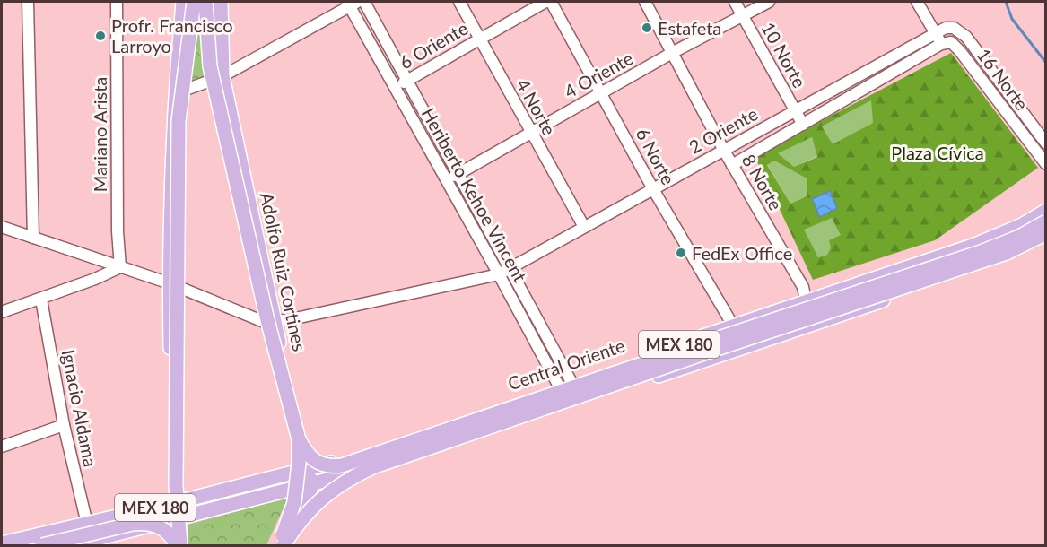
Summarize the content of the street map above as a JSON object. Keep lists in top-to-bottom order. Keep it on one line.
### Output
{"streets":{"main road":["Adolfo Ruiz Cortines","MEX 180","Central Oriente"],"street":["6 Oriente","10 Norte","4 Oriente","16 Norte","4 Norte","2 Oriente","Mariano Arista","6 Norte","8 Norte","Heriberto Kehoe Vincent","Ignacio Aldama"]},"crossings":[["6 Oriente","4 Norte"],["6 Oriente","Heriberto Kehoe Vincent"],["10 Norte","4 Oriente"],["10 Norte","2 Oriente"],["4 Oriente","4 Norte"],["4 Oriente","6 Norte"],["4 Oriente","8 Norte"],["4 Oriente","Heriberto Kehoe Vincent"],["16 Norte","2 Oriente"],["4 Norte","2 Oriente"],["2 Oriente","6 Norte"],["2 Oriente","8 Norte"],["2 Oriente","Heriberto Kehoe Vincent"],["2 Oriente","Adolfo Ruiz Cortines"],["6 Norte","Central Oriente"],["8 Norte","MEX 180"],["8 Norte","Central Oriente"],["Heriberto Kehoe Vincent","MEX 180"],["Heriberto Kehoe Vincent","Central Oriente"],["Adolfo Ruiz Cortines","MEX 180"],["Adolfo Ruiz Cortines","Central Oriente"],["MEX 180","Central Oriente"],["MEX 180","Ignacio Aldama"]],"parks":["Plaza Cívica"],"places":["Estafeta","Profr. Francisco Larroyo","FedEx Office"]}
